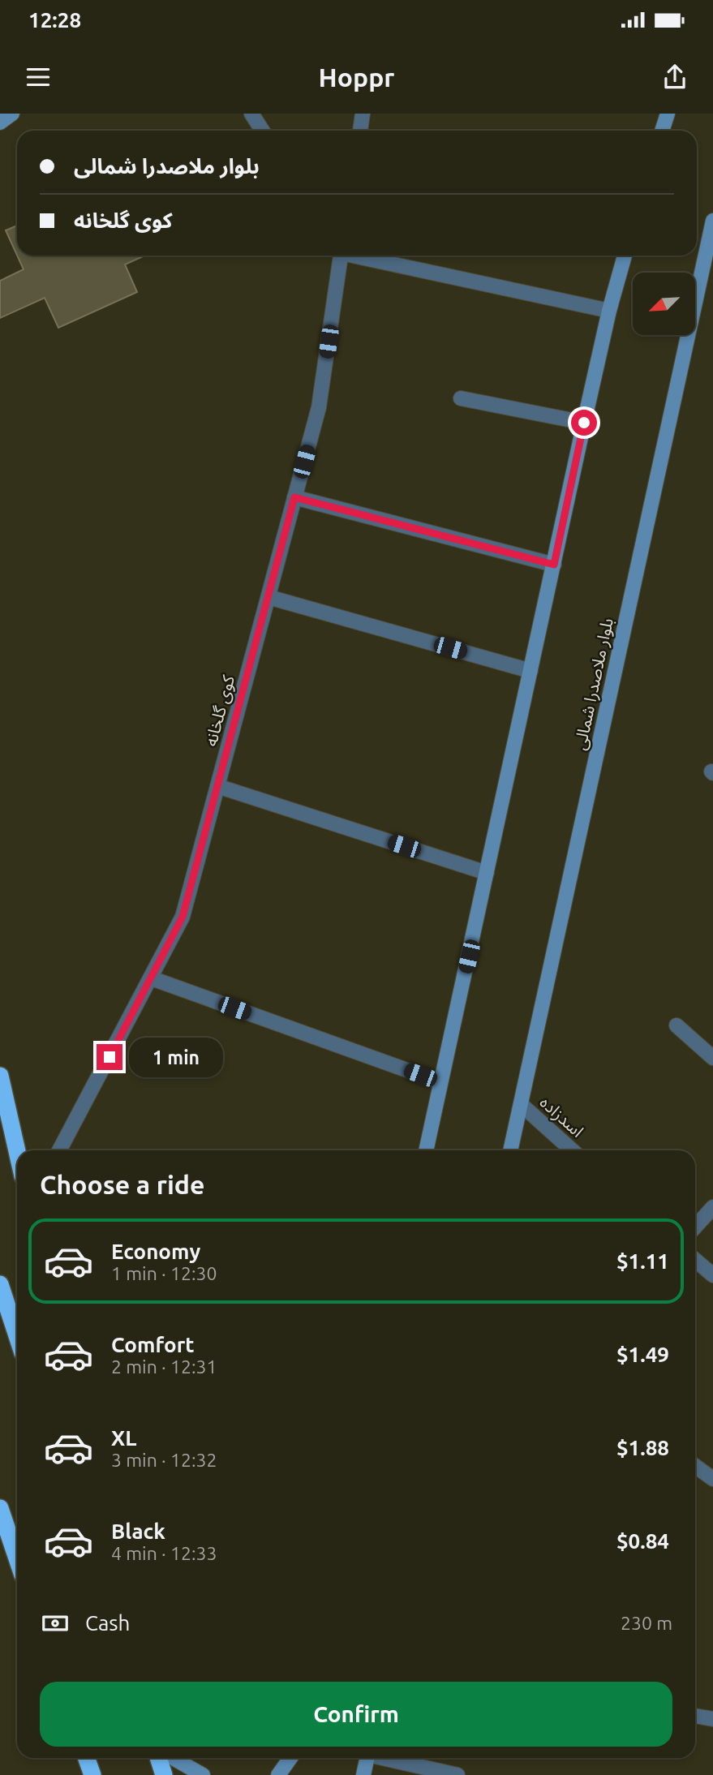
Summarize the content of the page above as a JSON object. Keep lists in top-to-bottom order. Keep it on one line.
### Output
{"streets":{"main road":["بلوار ملاصدرا شمالی"],"street":["کوی گلخانه","اسدزاده"]},"crossings":[["بلوار ملاصدرا شمالی","اسدزاده"]],"north":"bottom left","page":{"status":"12:28","header":"Hoppr","banner":["بلوار ملاصدرا شمالی","کوی گلخانه"],"bubble":"1 min","heading":"Choose a ride","list":[{"name":"Economy","note":"1 min · 12:30","value":"$1.11"},{"name":"Comfort","note":"2 min · 12:31","value":"$1.49"},{"name":"XL","note":"3 min · 12:32","value":"$1.88"},{"name":"Black","note":"4 min · 12:33","value":"$0.84"}],"pay":["Cash","230 m"],"buttons":"Confirm"}}
